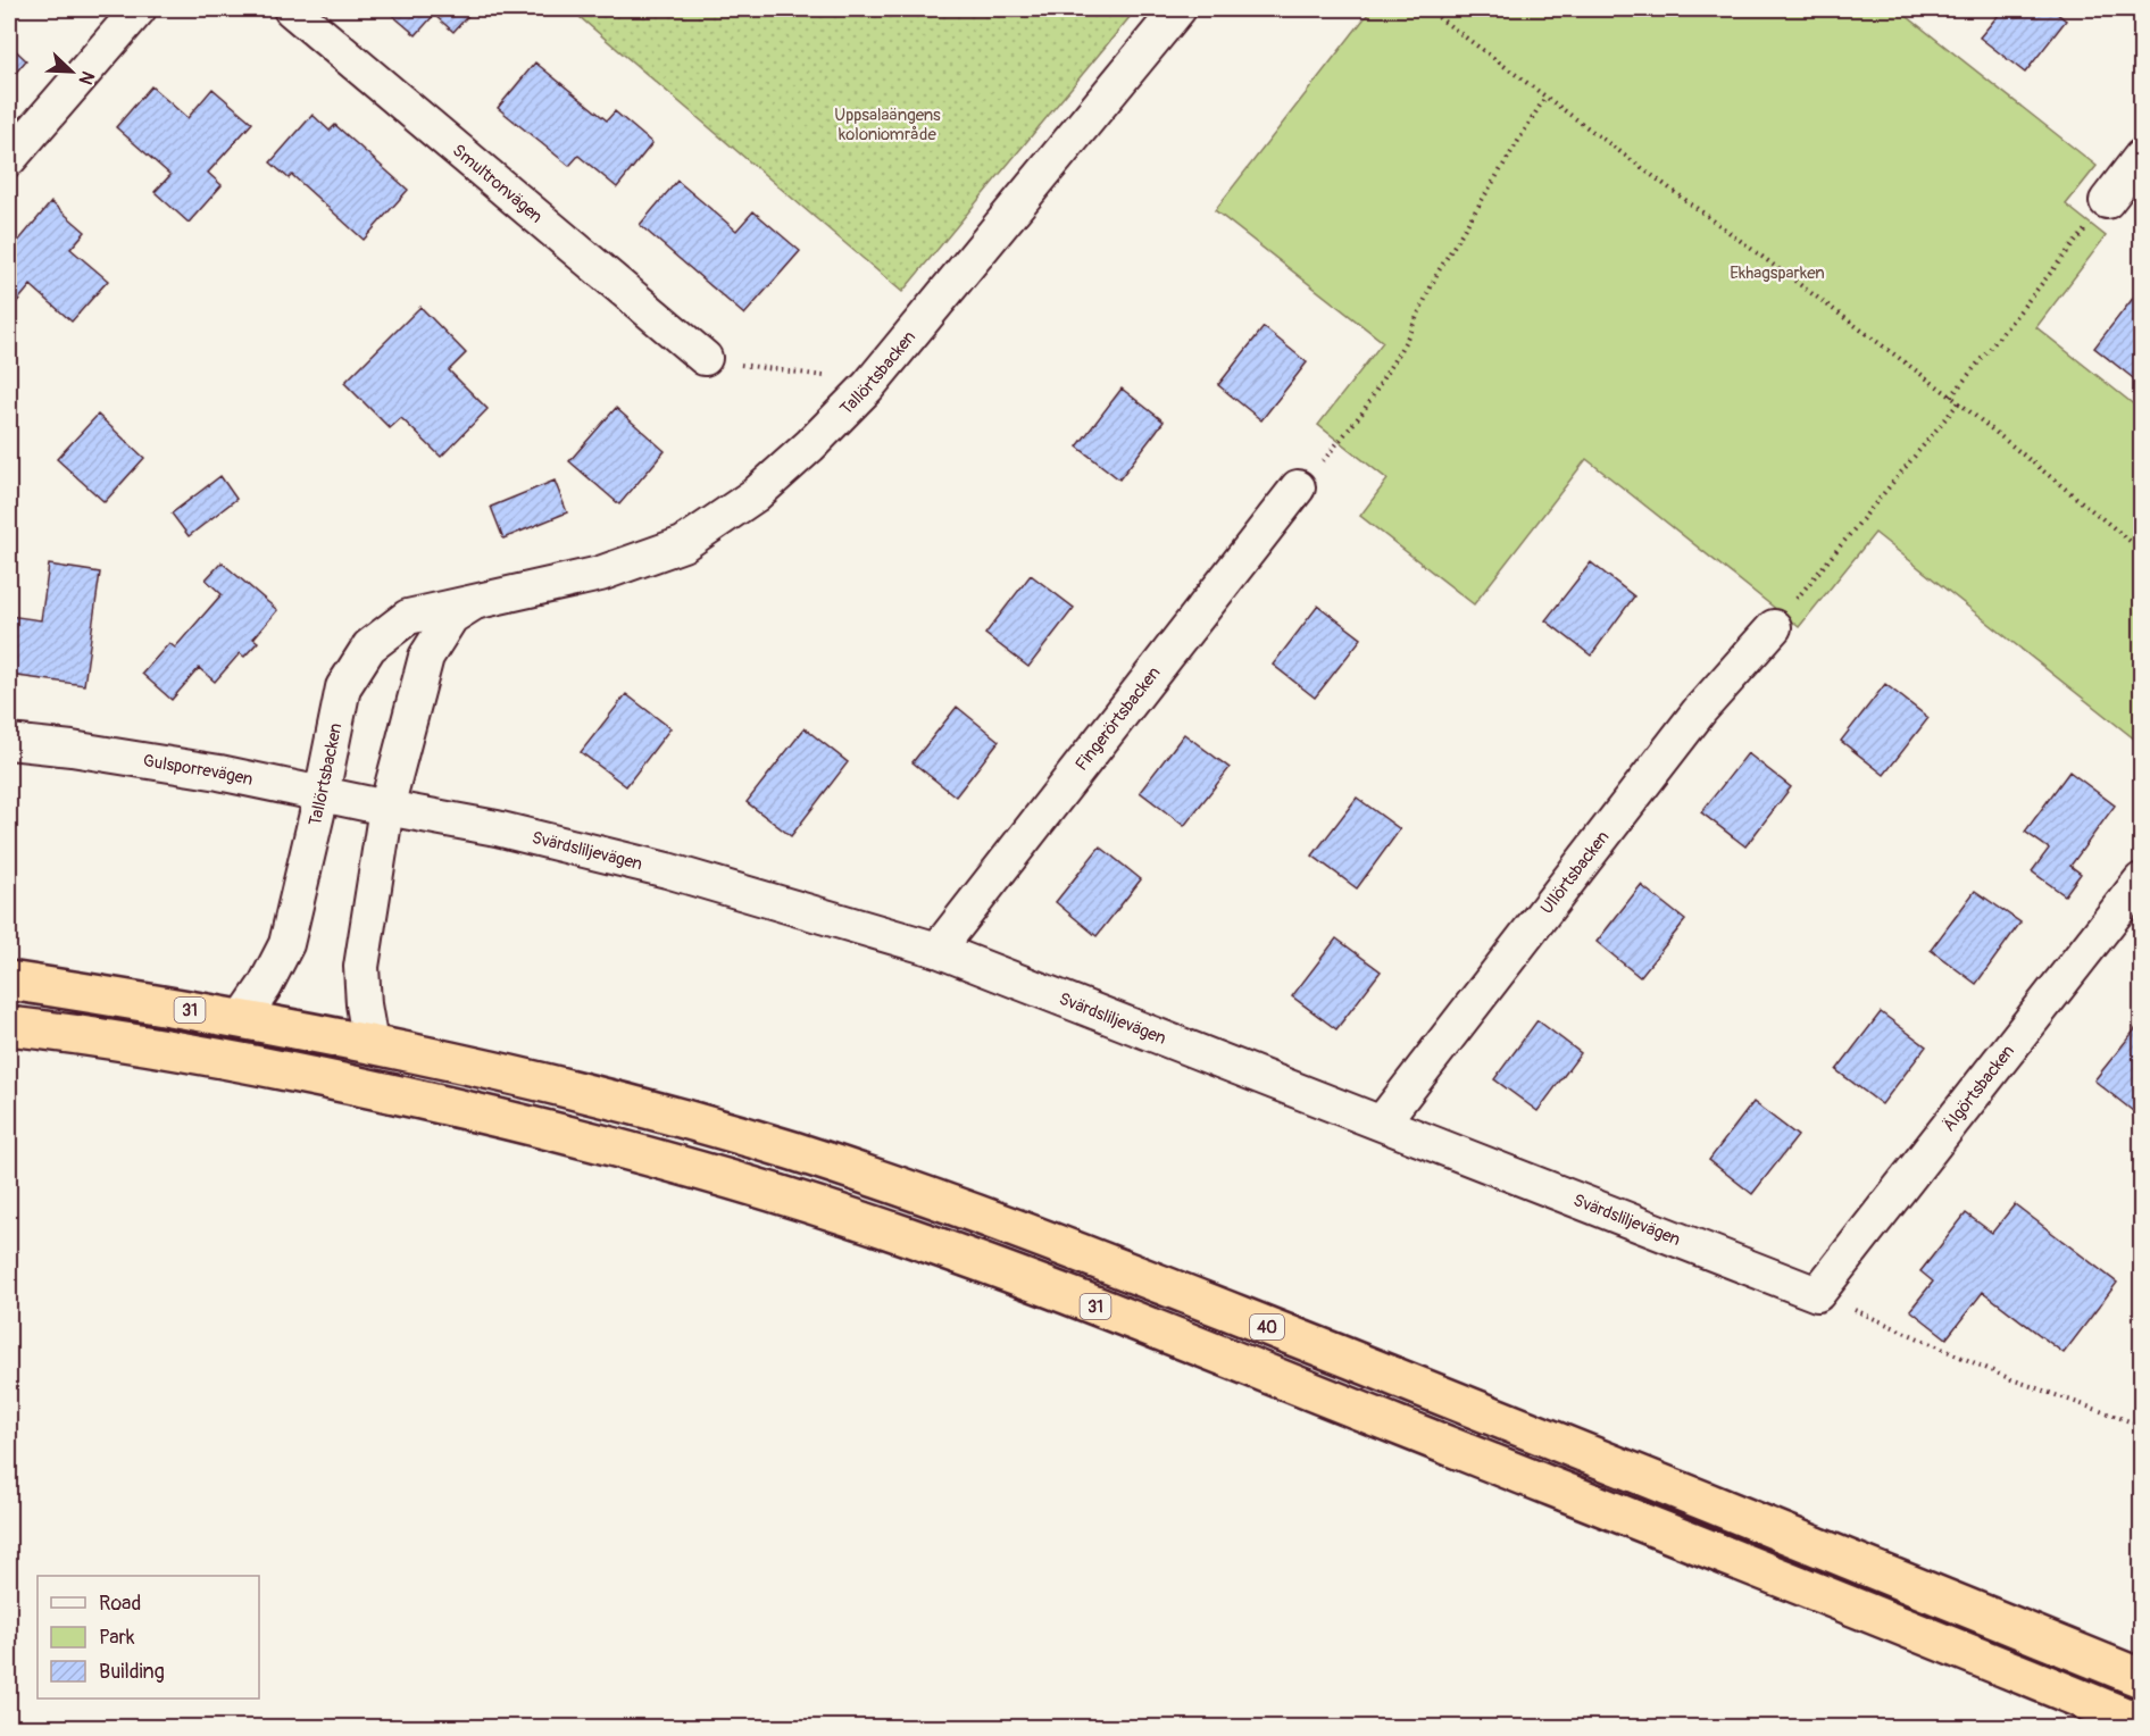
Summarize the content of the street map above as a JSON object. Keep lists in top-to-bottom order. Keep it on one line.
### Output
{"streets":{"highway":["31","40"],"street":["Smultronvägen","Tallörtsbacken","Fingerörtsbacken","Gulsporrevägen","Svärdsliljevägen","Ullörtsbacken","Älgörtsbacken"]},"crossings":[["Tallörtsbacken","Gulsporrevägen"],["Tallörtsbacken","Svärdsliljevägen"],["Tallörtsbacken","31"],["Tallörtsbacken","40"],["Fingerörtsbacken","Svärdsliljevägen"],["Gulsporrevägen","Svärdsliljevägen"],["Svärdsliljevägen","Ullörtsbacken"],["Svärdsliljevägen","Älgörtsbacken"],["31","40"]],"parks":["Uppsalaängens koloniområde","Ekhagsparken"],"legend":["Road","Park","Building"],"north":"bottom right"}
